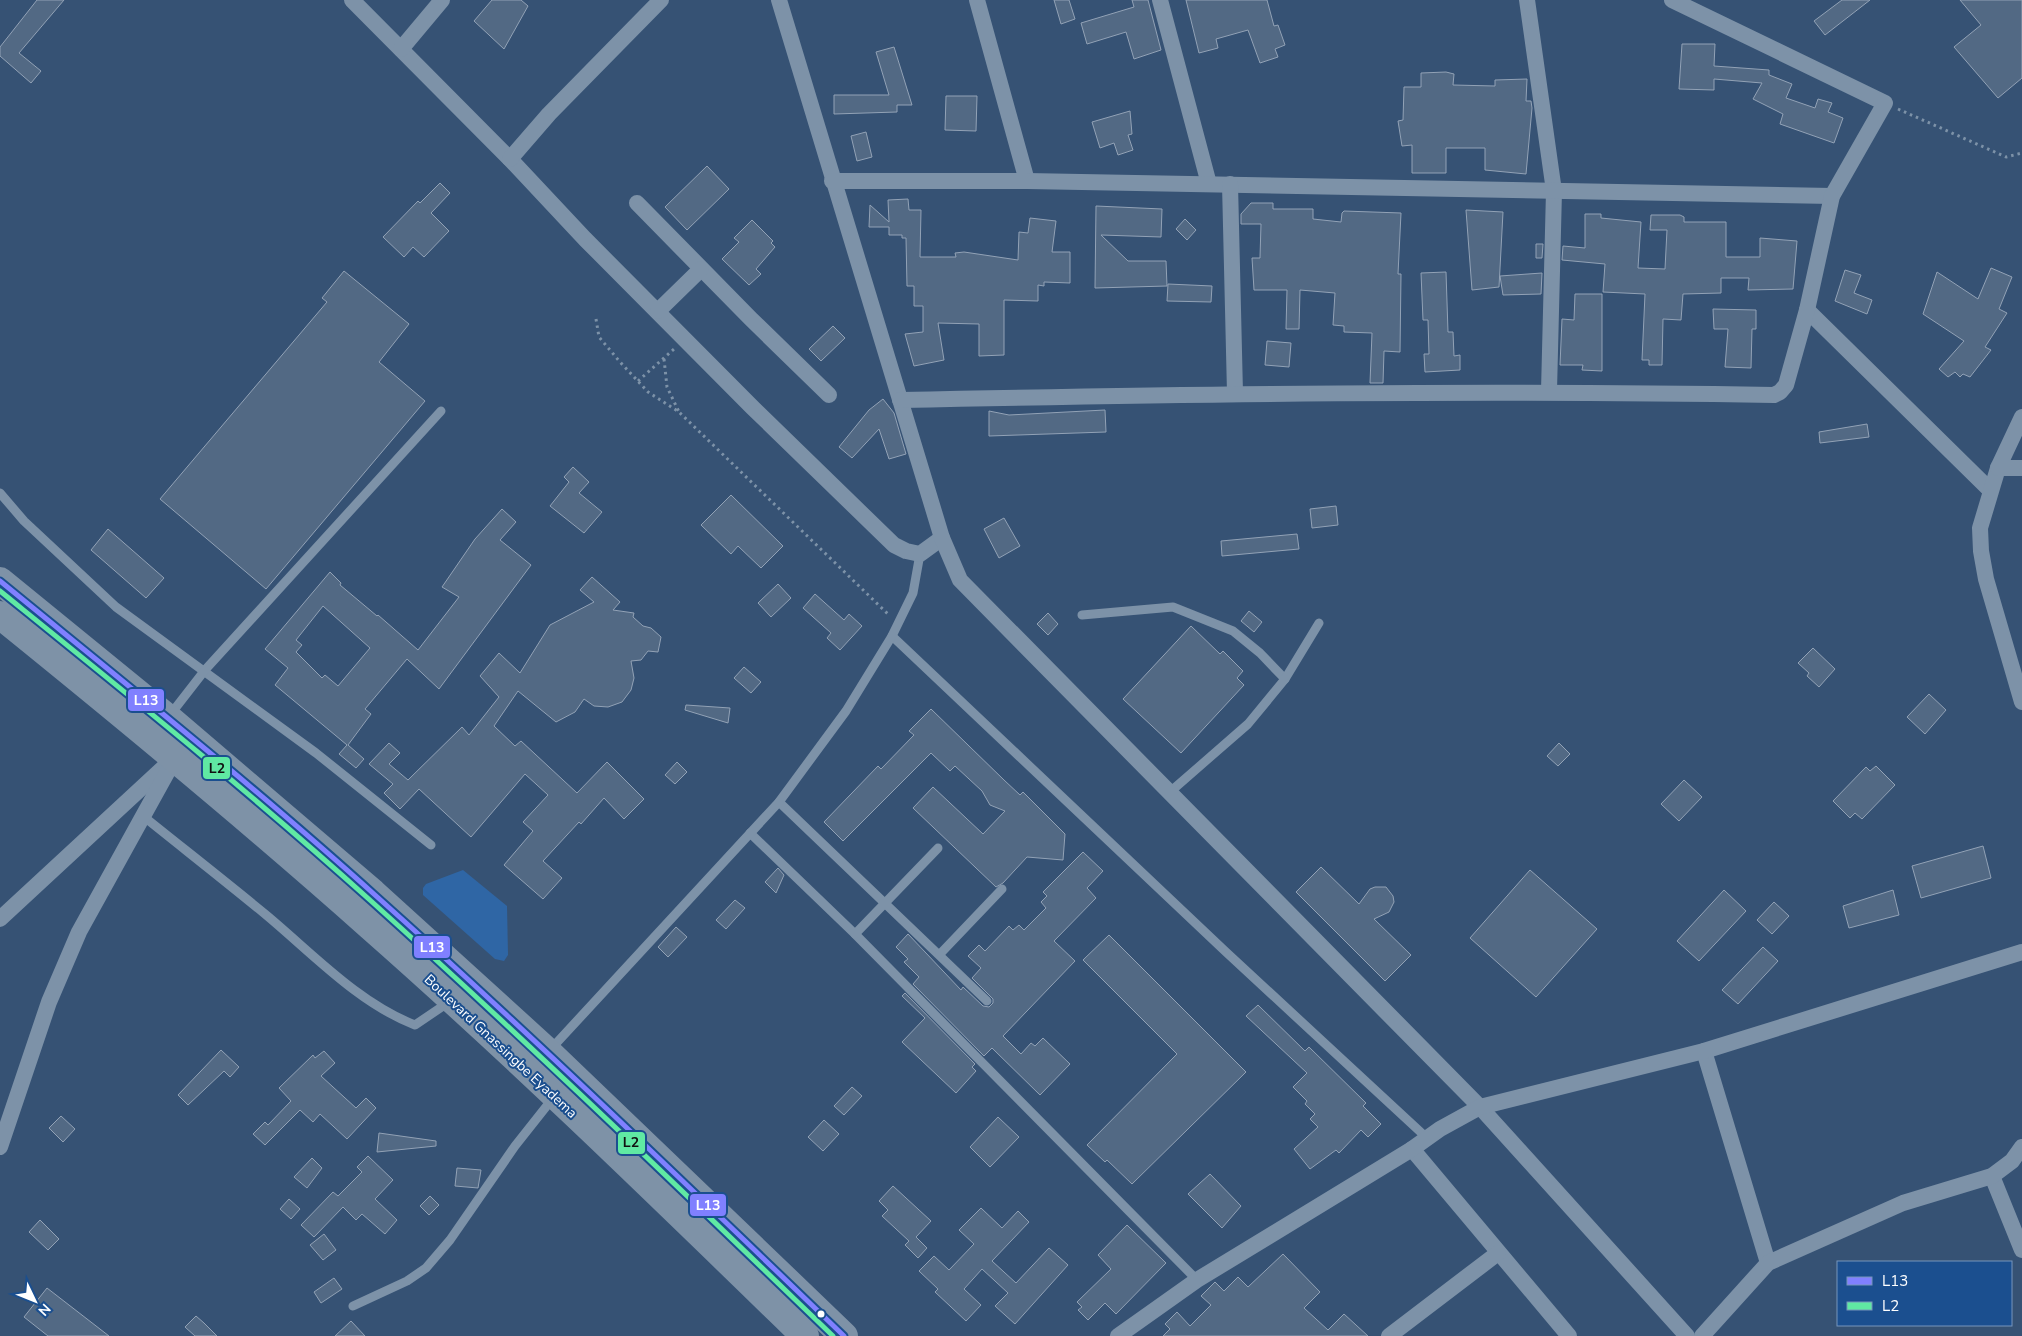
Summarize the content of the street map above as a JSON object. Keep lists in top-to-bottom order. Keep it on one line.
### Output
{"streets":{"highway":["Boulevard Gnassingbe Eyadema"]},"lines":["transit line L13","transit line L2"],"legend":["L13","L2"],"north":"bottom right"}
